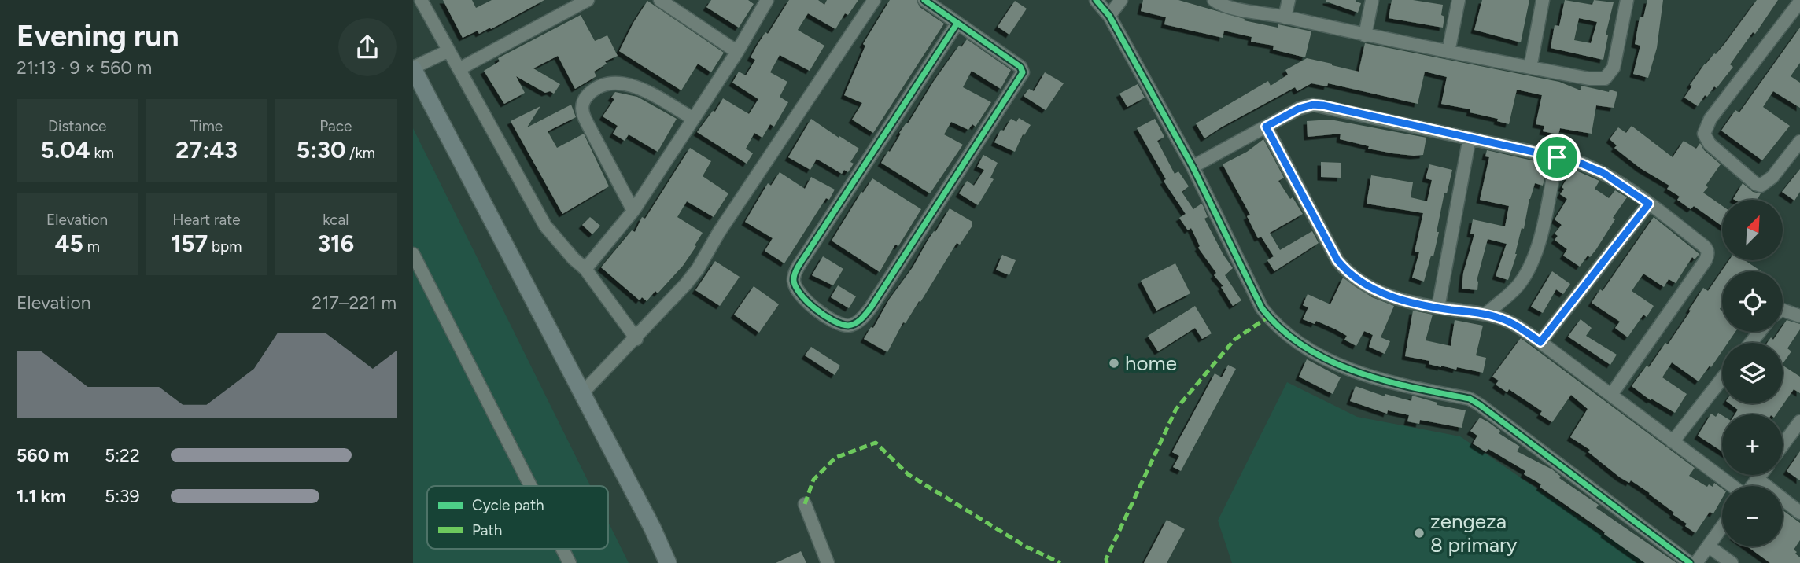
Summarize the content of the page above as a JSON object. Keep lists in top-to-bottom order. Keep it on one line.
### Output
{"places":["home","zengeza 8 primary"],"legend":["Cycle path","Path"],"north":"top right","page":{"heading":["Evening run","21:13 · 9 × 560 m"],"stats":[["Distance","5.04 km"],["Time","27:43"],["Pace","5:30 /km"],["Elevation","45 m"],["Heart rate","157 bpm"],["kcal","316"]],"map_buttons":["+","−"],"chart":["Elevation","217–221 m"],"list":[{"name":"560 m","note":"5:22"},{"name":"1.1 km","note":"5:39"}]}}
